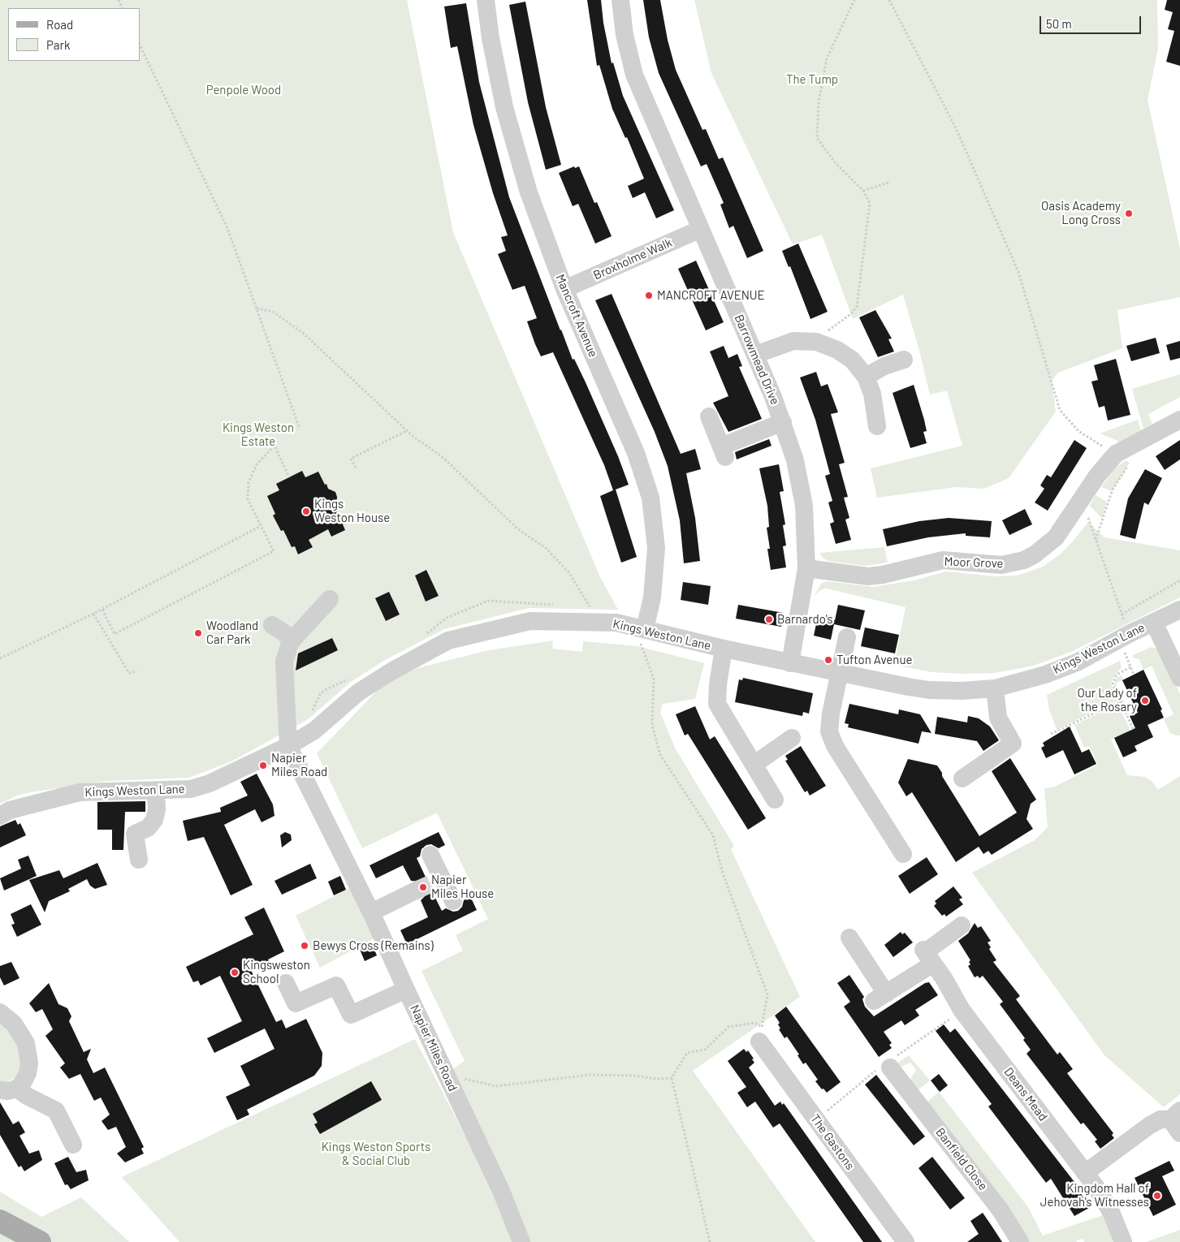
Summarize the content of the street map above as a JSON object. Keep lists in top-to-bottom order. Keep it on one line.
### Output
{"streets":{"street":["Broxholme Walk","Mancroft Avenue","Barrowmead Drive","Moor Grove","Kings Weston Lane","Napier Miles Road","Deans Mead","The Gastons","Banfield Close"]},"crossings":[["Broxholme Walk","Mancroft Avenue"],["Broxholme Walk","Barrowmead Drive"],["Mancroft Avenue","Kings Weston Lane"],["Barrowmead Drive","Moor Grove"],["Barrowmead Drive","Kings Weston Lane"],["Kings Weston Lane","Napier Miles Road"]],"parks":["The Tump","Penpole Wood","Kings Weston Estate","Kings Weston Sports & Social Club"],"places":["Oasis Academy Long Cross","MANCROFT AVENUE","Kings Weston House","Barnardo's","Woodland Car Park","Tufton Avenue","Our Lady of the Rosary","Napier Miles Road","Napier Miles House","Bewys Cross (Remains)","Kingsweston School","Kingdom Hall of Jehovah's Witnesses"],"legend":["Road","Park"],"scale_bar":"50 m"}
